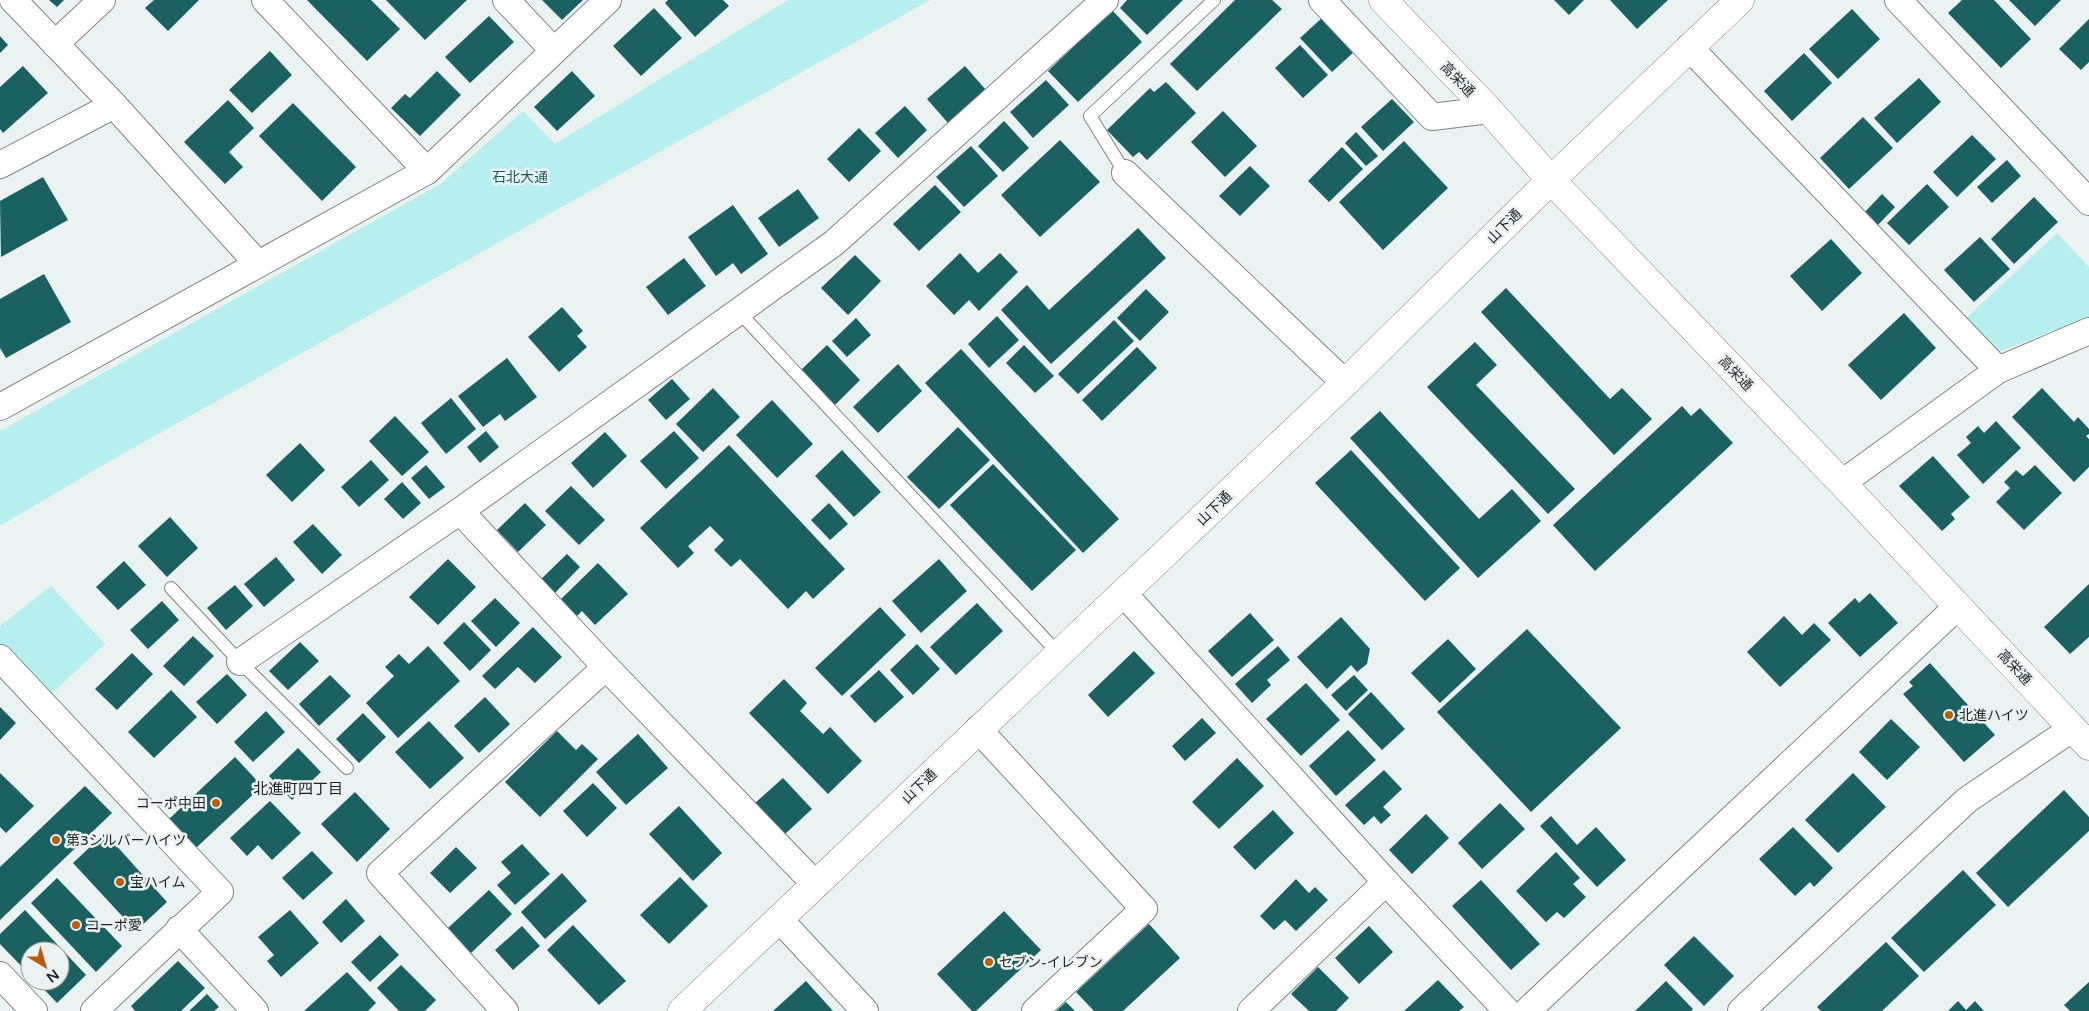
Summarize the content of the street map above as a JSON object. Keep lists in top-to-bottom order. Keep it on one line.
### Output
{"streets":{"street":["高栄通","山下通"]},"crossings":[["高栄通","山下通"]],"districts":["北進町四丁目"],"parks":["石北大通"],"places":["北進ハイツ","コーポ中田","第3シルバーハイツ","宝ハイム","コーポ愛","セブン-イレブン"],"north":"bottom right"}
